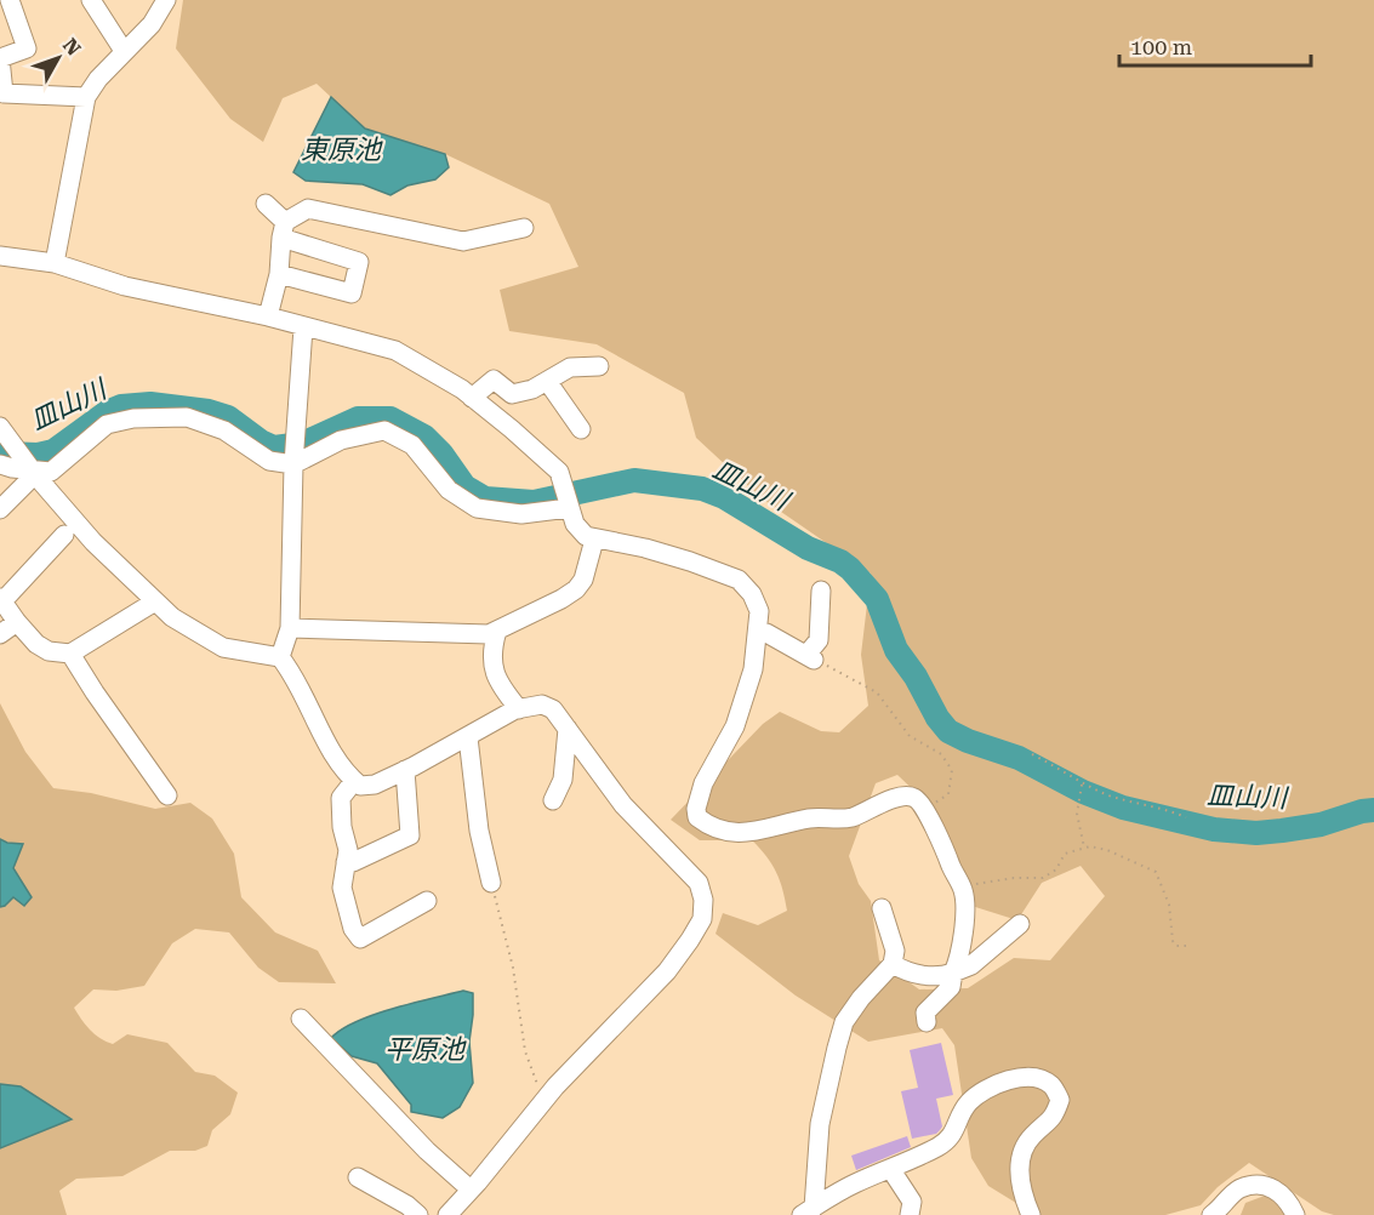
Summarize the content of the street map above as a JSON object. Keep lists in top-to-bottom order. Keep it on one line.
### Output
{"water":["東原池","皿山川","平原池"],"scale_bar":"100 m","north":"top right"}
